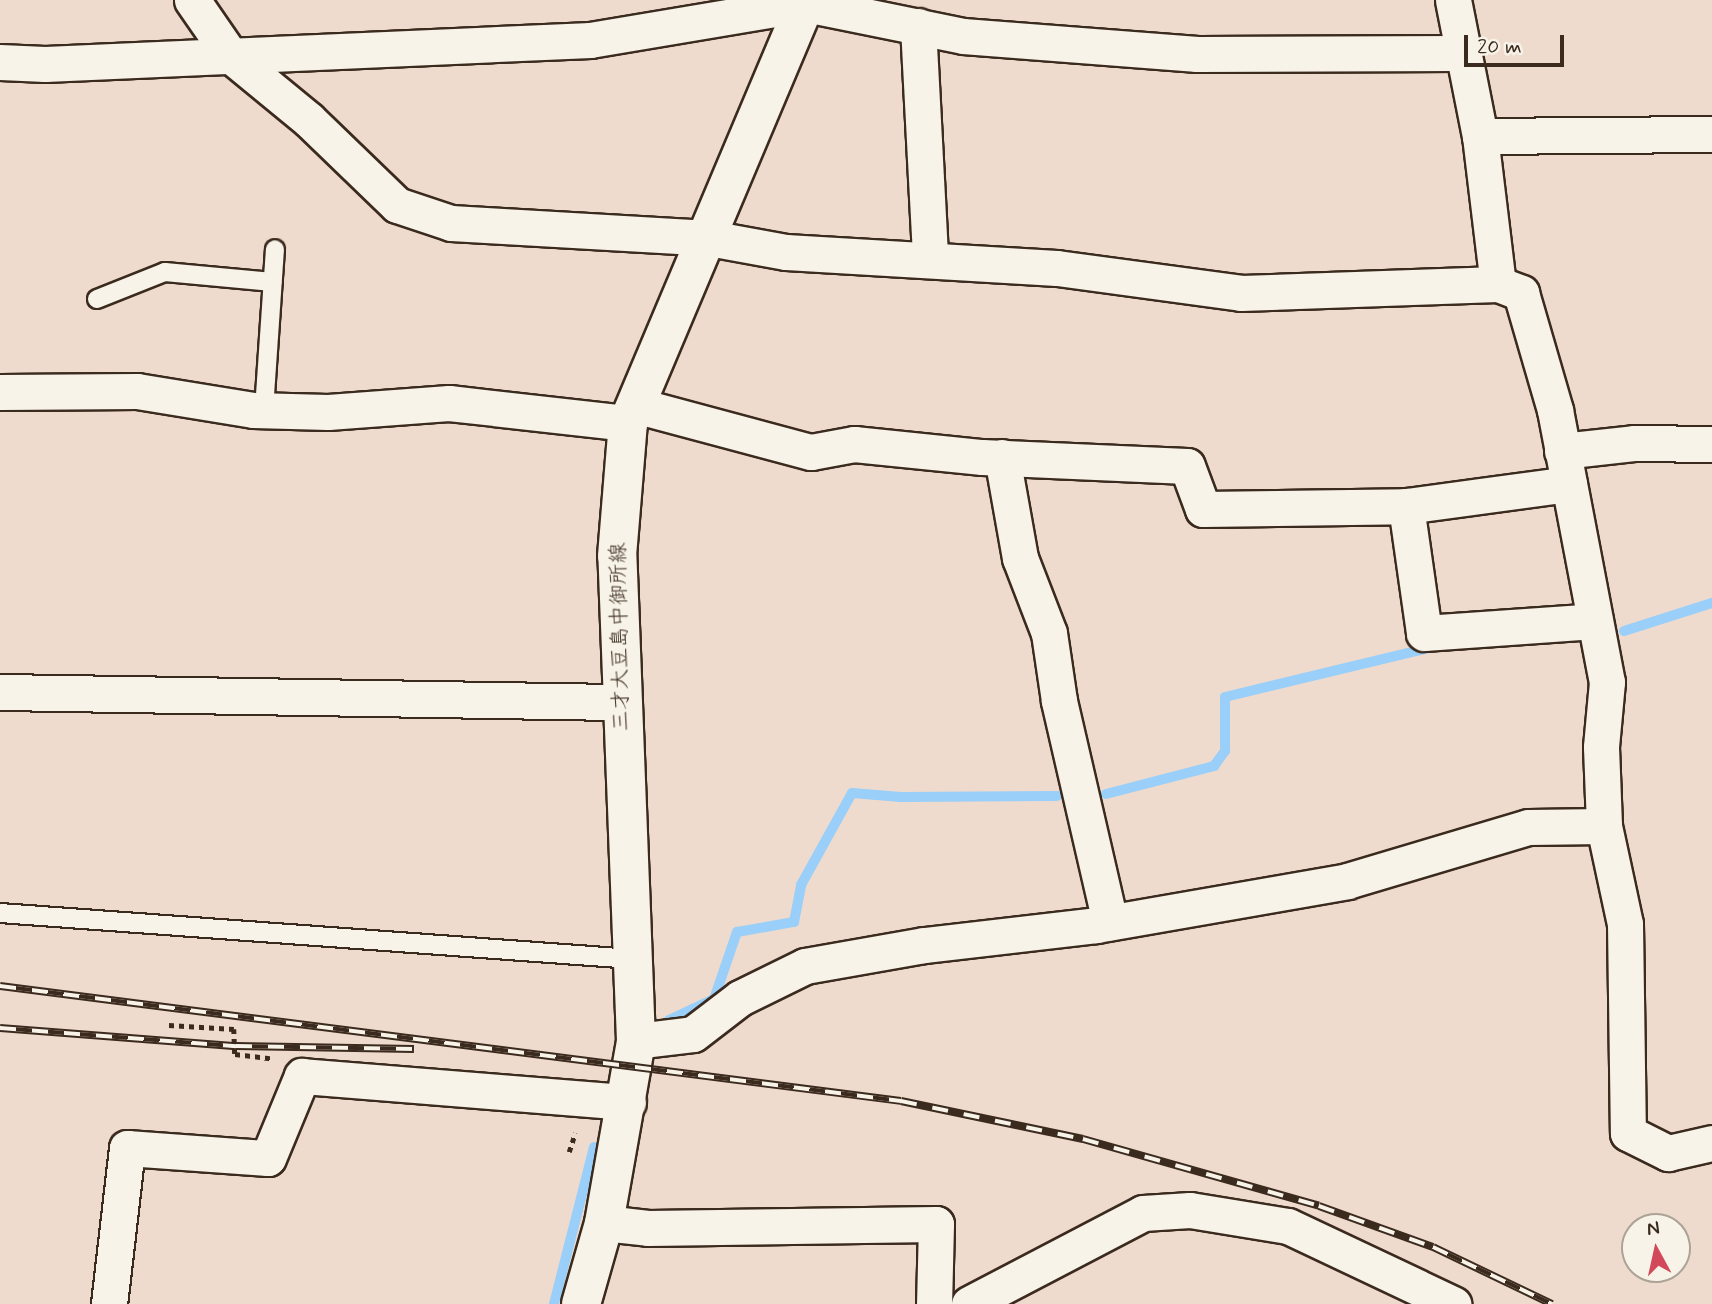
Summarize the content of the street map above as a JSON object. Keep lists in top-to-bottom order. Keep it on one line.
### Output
{"streets":{"main road":["三才大豆島中御所線"]},"scale_bar":"20 m","north":"top"}
